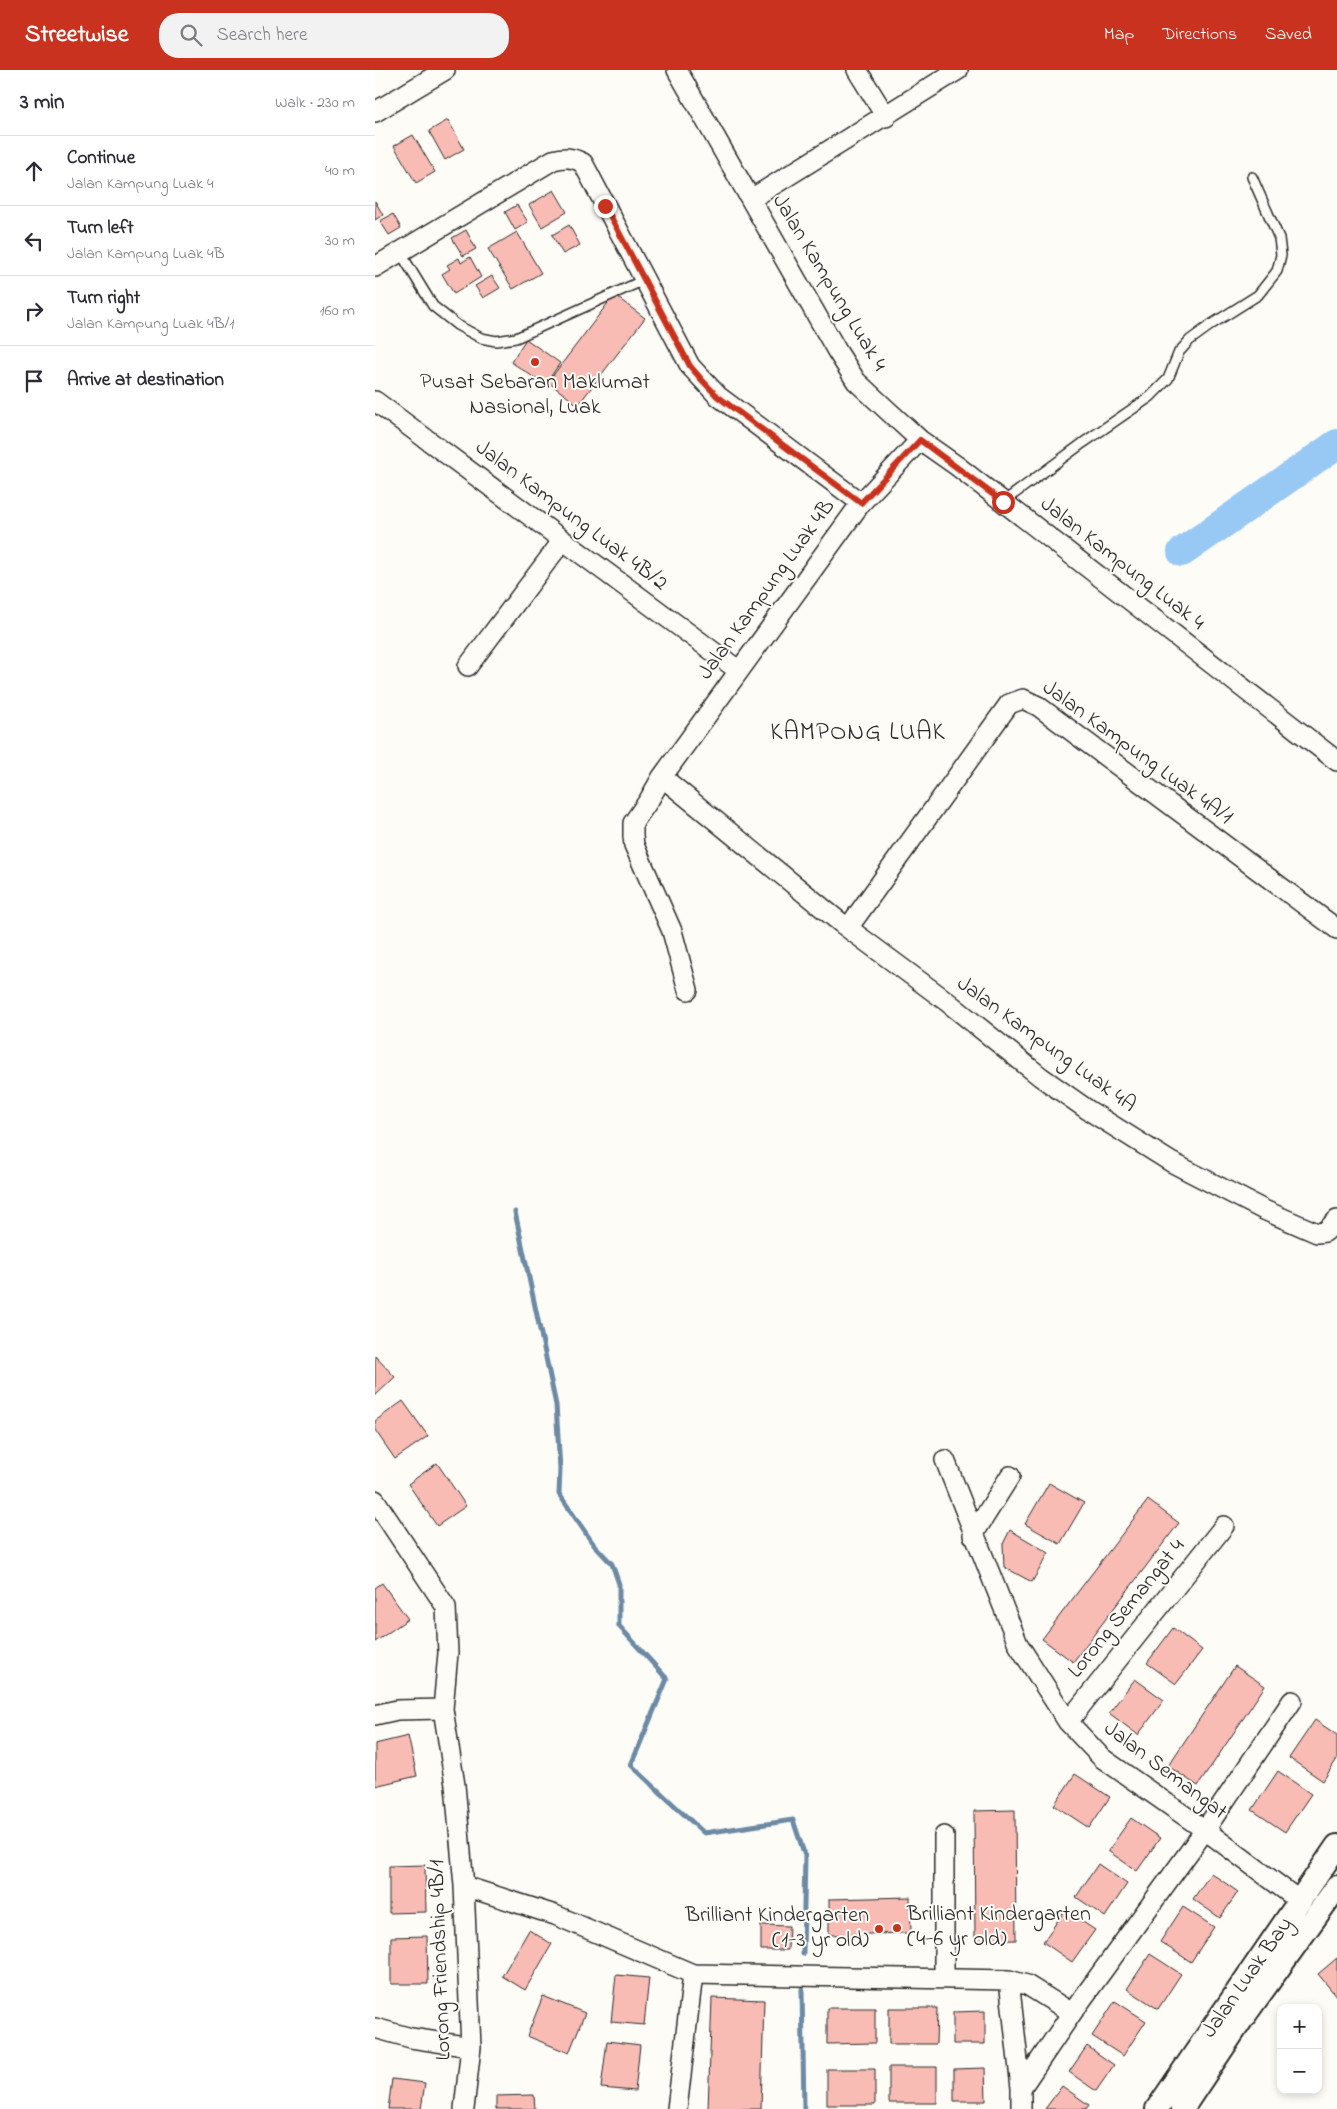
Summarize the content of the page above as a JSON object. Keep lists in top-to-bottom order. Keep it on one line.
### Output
{"streets":{"street":["Jalan Kampung Luak 4","Jalan Kampung Luak 4B/2","Jalan Kampung Luak 4B","Jalan Kampung Luak 4A/1","Jalan Kampung Luak 4A","Lorong Semangat 4","Jalan Semangat","Lorong Friendship 4B/1","Jalan Luak Bay"]},"crossings":[["Jalan Kampung Luak 4","Jalan Kampung Luak 4B"],["Jalan Kampung Luak 4B/2","Jalan Kampung Luak 4B"],["Jalan Kampung Luak 4A/1","Jalan Kampung Luak 4A"],["Lorong Semangat 4","Jalan Semangat"],["Jalan Semangat","Jalan Luak Bay"]],"districts":["KAMPONG LUAK"],"places":["Pusat Sebaran Maklumat Nasional, Luak","Brilliant Kindergarten (4-6 yr old)","Brilliant Kindergarten (1-3 yr old)"],"page":{"header":"Streetwise","search":"Search here","nav":["Map","Directions","Saved"],"heading":["3 min","Walk · 230 m"],"list":[["Continue","Jalan Kampung Luak 4","40 m"],["Turn left","Jalan Kampung Luak 4B","30 m"],["Turn right","Jalan Kampung Luak 4B/1","160 m"],"Arrive at destination"],"map_buttons":["+","−"]}}
